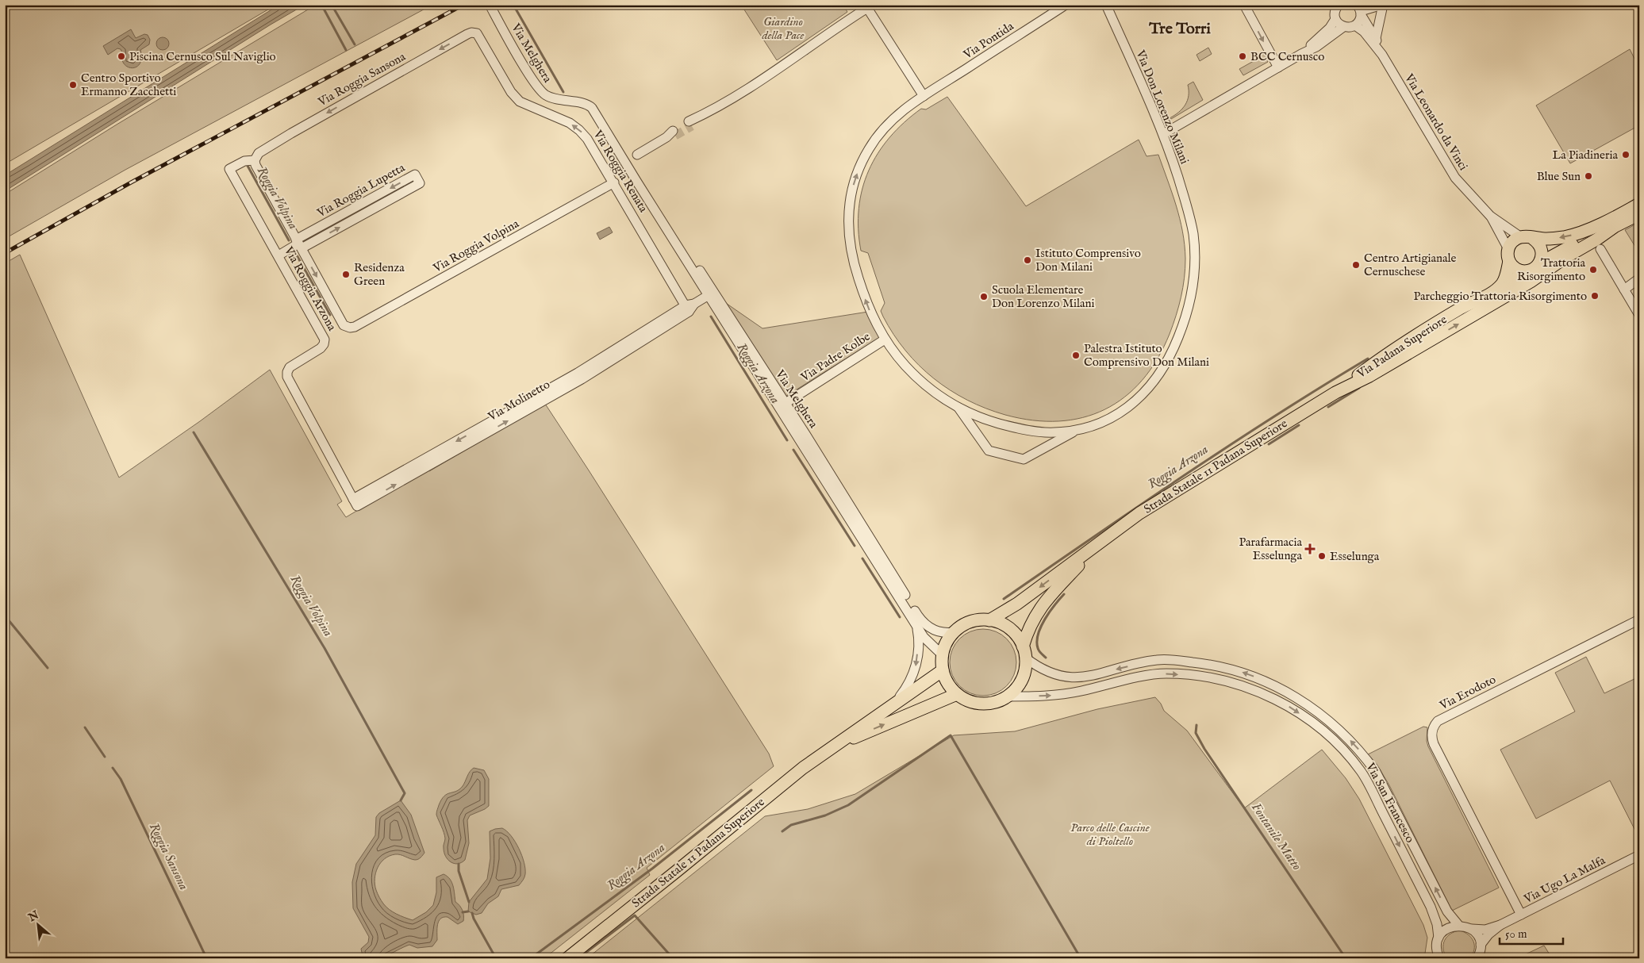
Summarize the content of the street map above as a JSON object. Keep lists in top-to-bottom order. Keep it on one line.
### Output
{"streets":{"main road":["Via Padana Superiore","Strada Statale 11 Padana Superiore"],"street":["Via Pontida","Via Melghera","Via Roggia Sansona","Via Don Lorenzo Milani","Via Leonardo da Vinci","Via Roggia Renata","Via Roggia Lupetta","Via Roggia Volpina","Via Roggia Arzona","Via Padre Kolbe","Via Molinetto","Via Erodoto","Via San Francesco","Via Ugo La Malfa"]},"crossings":[["Via Pontida","Via Don Lorenzo Milani"],["Via Melghera","Via Padre Kolbe"],["Via Melghera","Via Molinetto"],["Via Melghera","Strada Statale 11 Padana Superiore"],["Via Melghera","Via San Francesco"],["Via Roggia Sansona","Via Roggia Renata"],["Via Roggia Sansona","Via Roggia Arzona"],["Via Don Lorenzo Milani","Via Padre Kolbe"],["Via Leonardo da Vinci","Via Padana Superiore"],["Via Roggia Renata","Via Roggia Volpina"],["Via Roggia Renata","Via Molinetto"],["Via Roggia Lupetta","Via Roggia Arzona"],["Via Roggia Volpina","Via Roggia Arzona"],["Via Roggia Arzona","Via Molinetto"],["Via Padana Superiore","Strada Statale 11 Padana Superiore"],["Strada Statale 11 Padana Superiore","Via San Francesco"],["Via Erodoto","Via Ugo La Malfa"],["Via San Francesco","Via Ugo La Malfa"]],"one_way":["Via Roggia Sansona","Via Roggia Renata"],"districts":["Tre Torri"],"water":["Roggia Volpina","Roggia Arzona","Fontanile Matto","Roggia Sansona"],"parks":["Giardino della Pace","Parco delle Cascine di Pioltello"],"places":{"other":["Piscina Cernusco Sul Naviglio","BCC Cernusco","Centro Sportivo Ermanno Zacchetti","La Piadineria","Blue Sun","Istituto Comprensivo Don Milani","Centro Artigianale Cernuschese","Trattoria Risorgimento","Residenza Green","Parcheggio Trattoria Risorgimento","Scuola Elementare Don Lorenzo Milani","Palestra Istituto Comprensivo Don Milani","Esselunga"],"health":["Parafarmacia Esselunga"]},"scale_bar":"50 m","north":"top left"}
